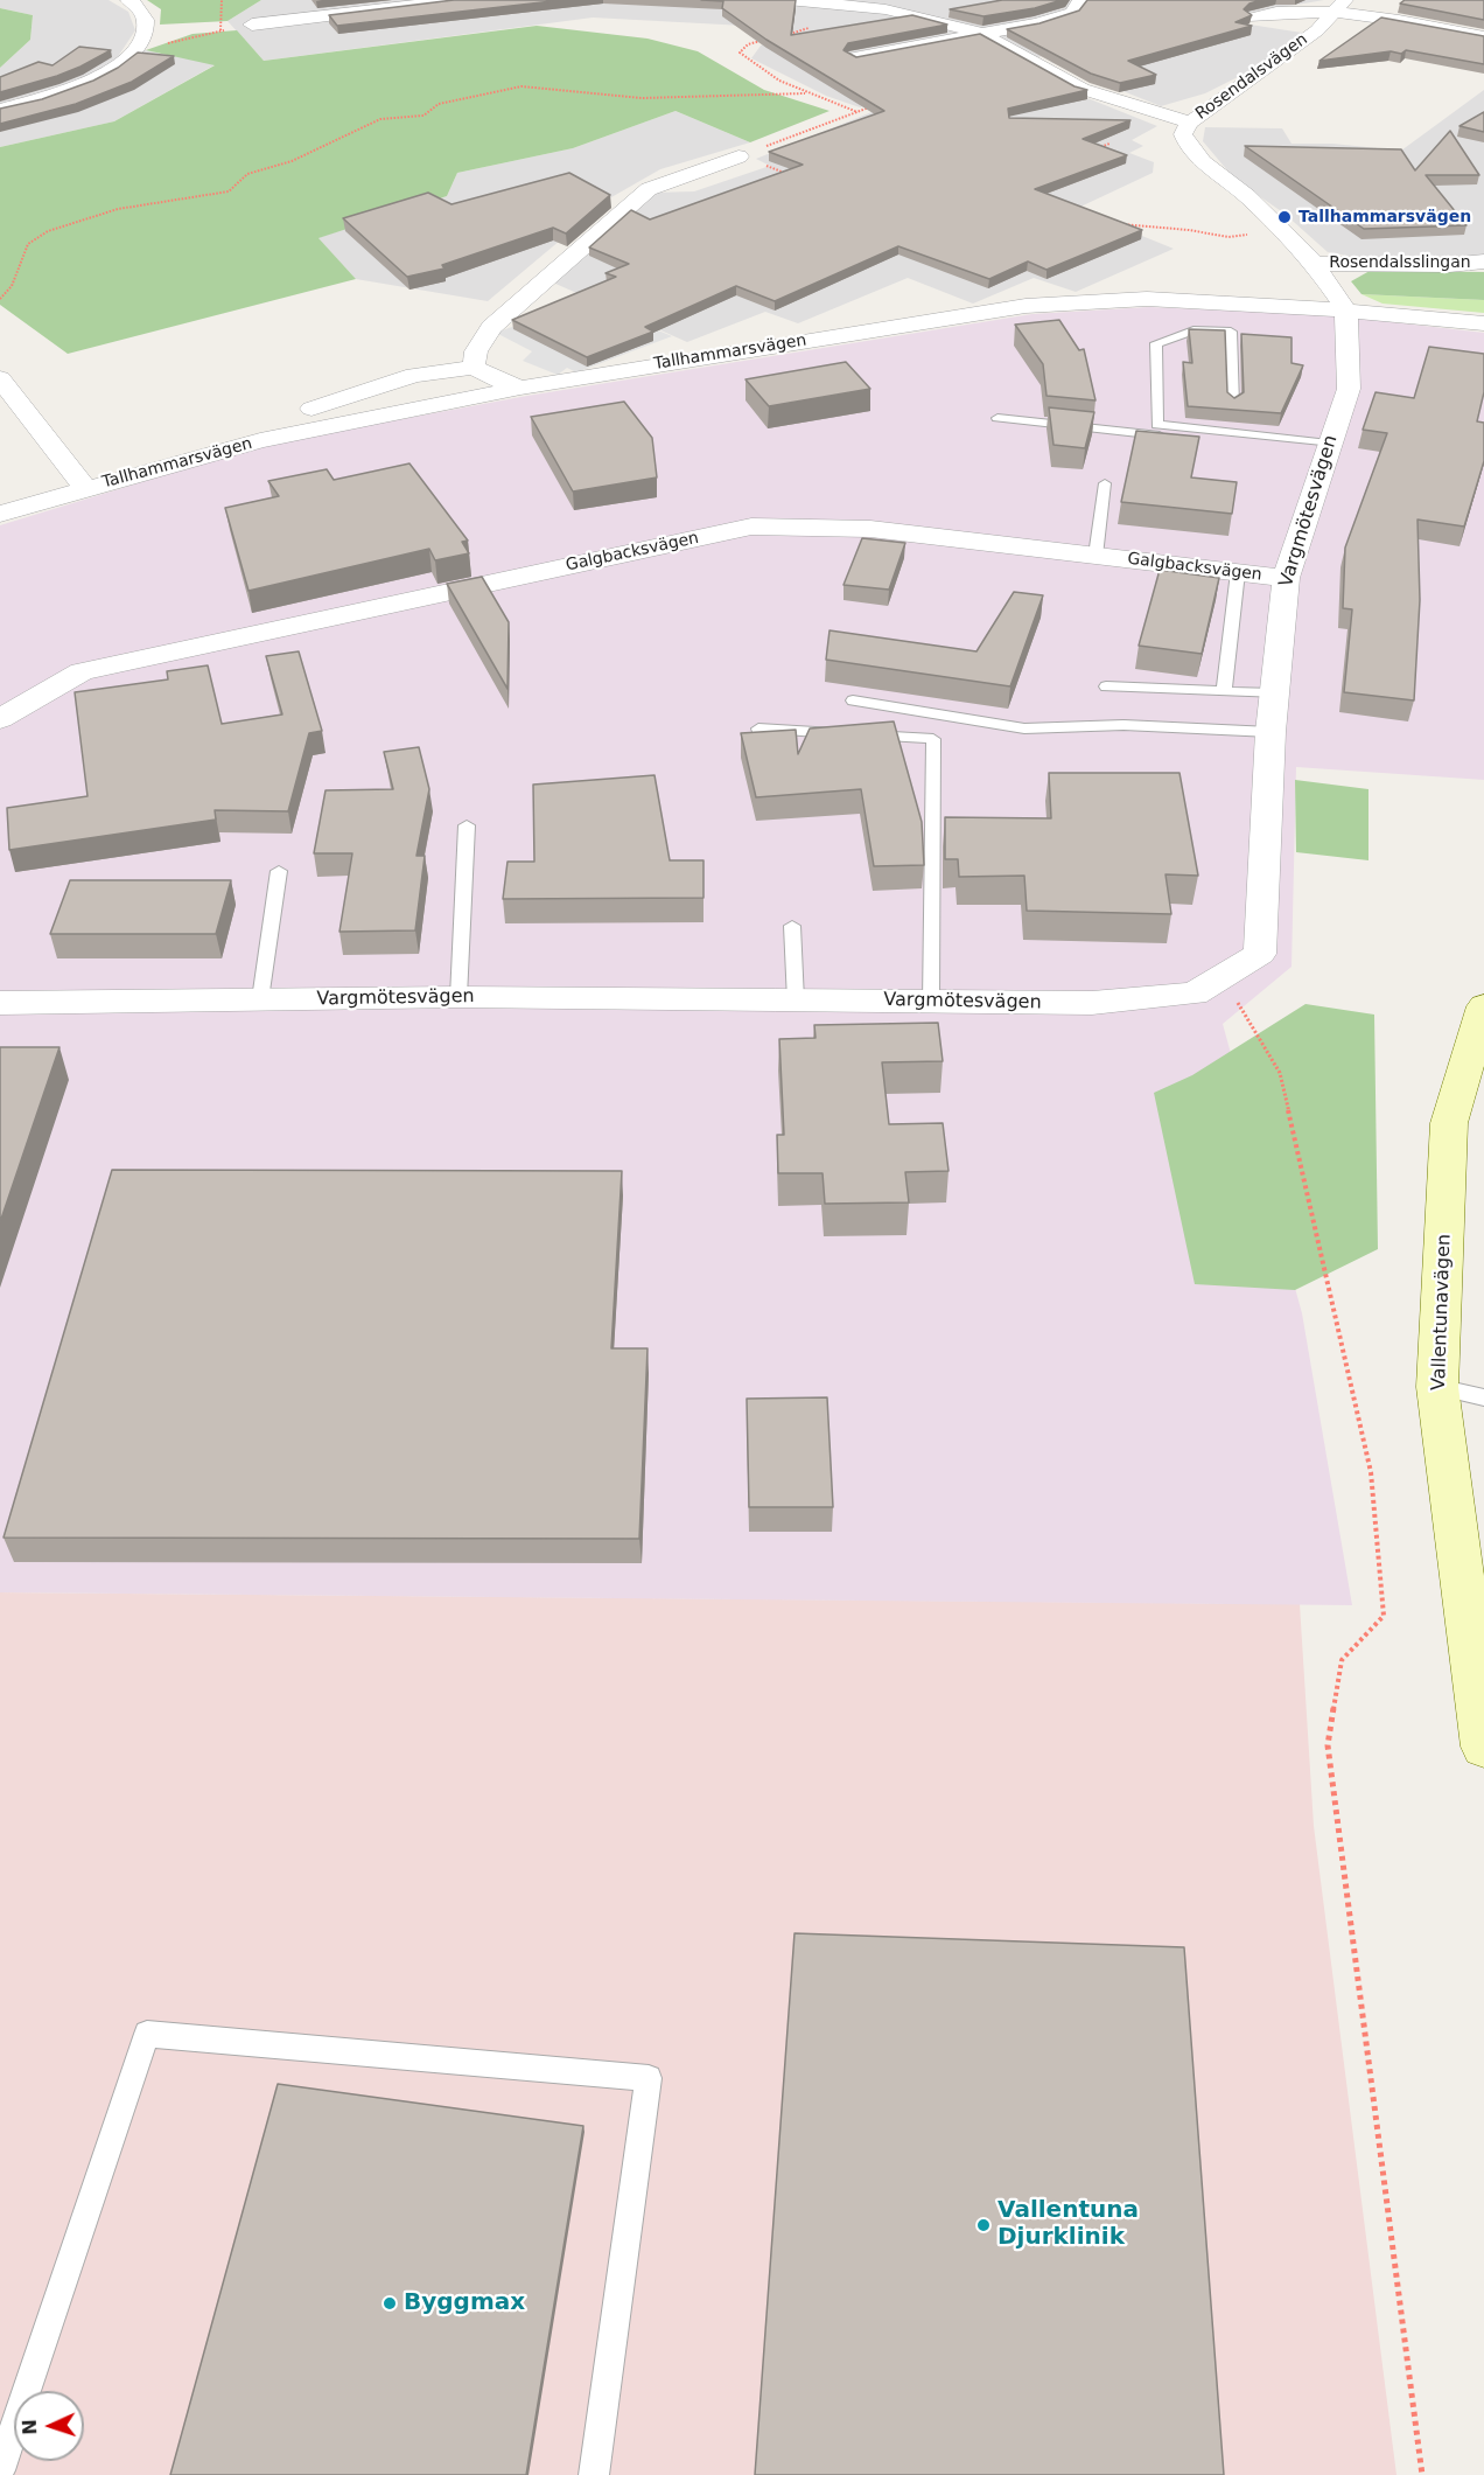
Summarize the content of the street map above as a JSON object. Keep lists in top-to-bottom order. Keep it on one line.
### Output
{"streets":{"main road":["Vallentunavägen"],"street":["Rosendalsvägen","Rosendalsslingan","Tallhammarsvägen","Vargmötesvägen","Galgbacksvägen"]},"crossings":[["Rosendalsvägen","Rosendalsslingan"],["Rosendalsvägen","Tallhammarsvägen"],["Rosendalsvägen","Vargmötesvägen"],["Tallhammarsvägen","Vargmötesvägen"],["Vargmötesvägen","Galgbacksvägen"]],"places":["Tallhammarsvägen","Vallentuna Djurklinik","Byggmax"],"north":"left"}
